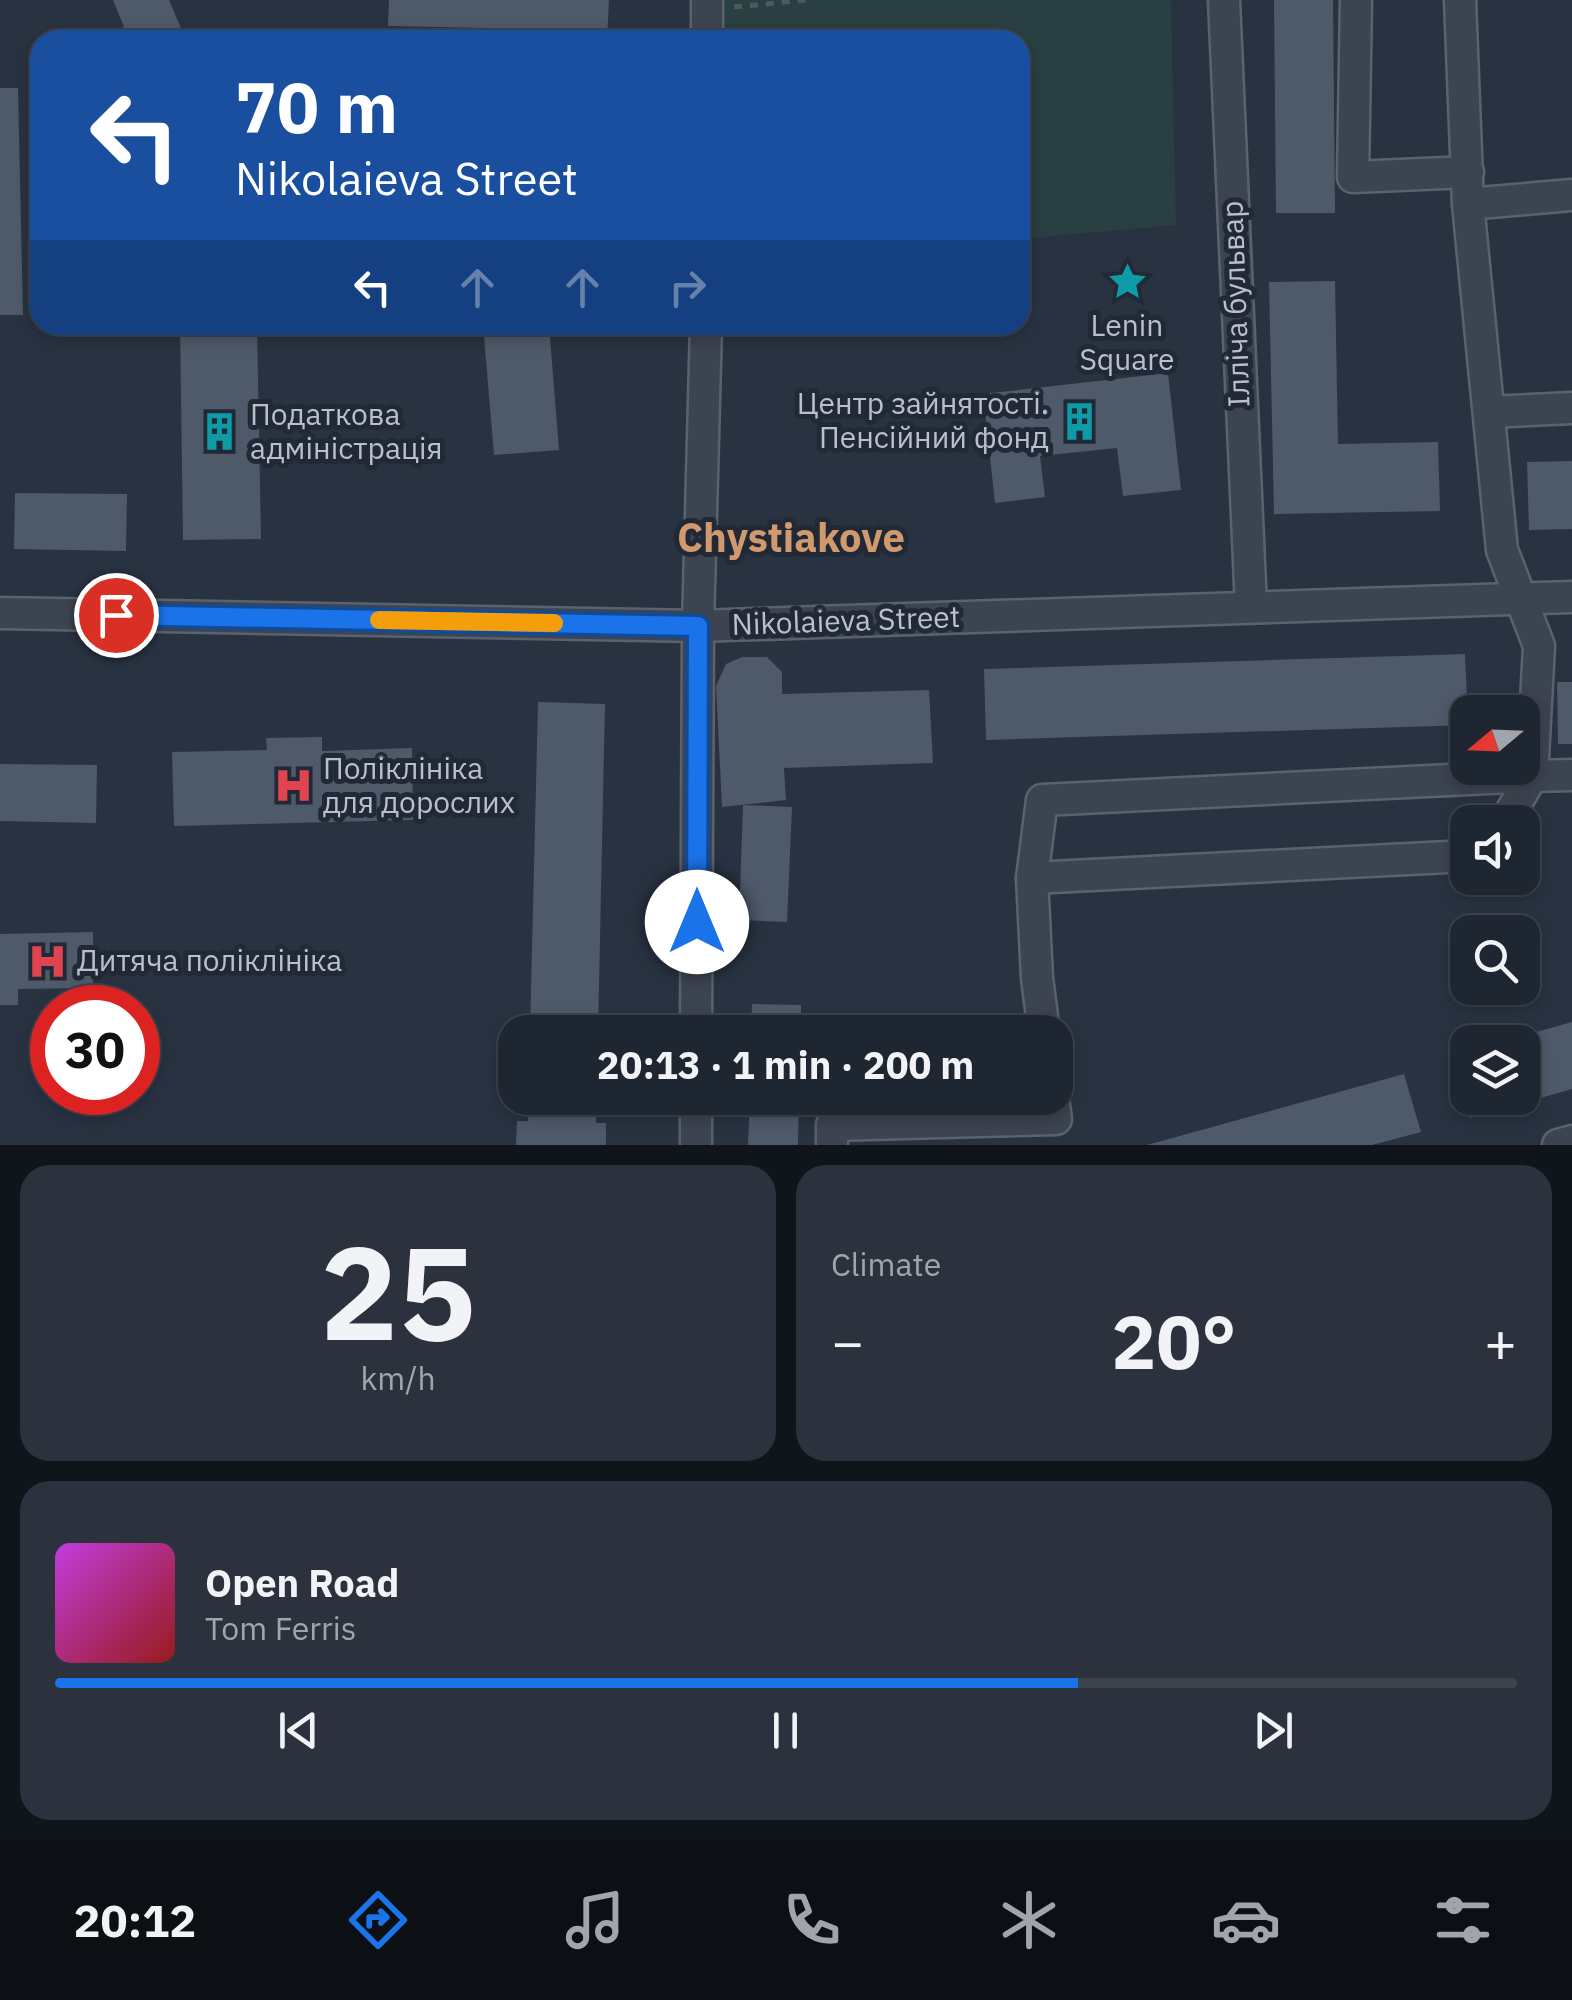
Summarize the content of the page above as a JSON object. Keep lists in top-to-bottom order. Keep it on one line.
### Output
{"streets":{"street":["Ілліча бульвар","Nikolaieva Street"]},"crossings":[["Ілліча бульвар","Nikolaieva Street"]],"districts":["Chystiakove"],"places":{"place":["Lenin Square"],"building":["Центр зайнятості. Пенсійний фонд","Податкова адміністрація"],"hospital":["Поліклініка для дорослих","Дитяча поліклініка"]},"north":"left","page":{"turn":["70 m","Nikolaieva Street"],"limit":"30","trip":"20:13 · 1 min · 200 m","tile":[["25","km/h"],"Climate"],"heat":["−","20°","+"],"song":["Open Road","Tom Ferris"],"tabs":"20:12"}}
